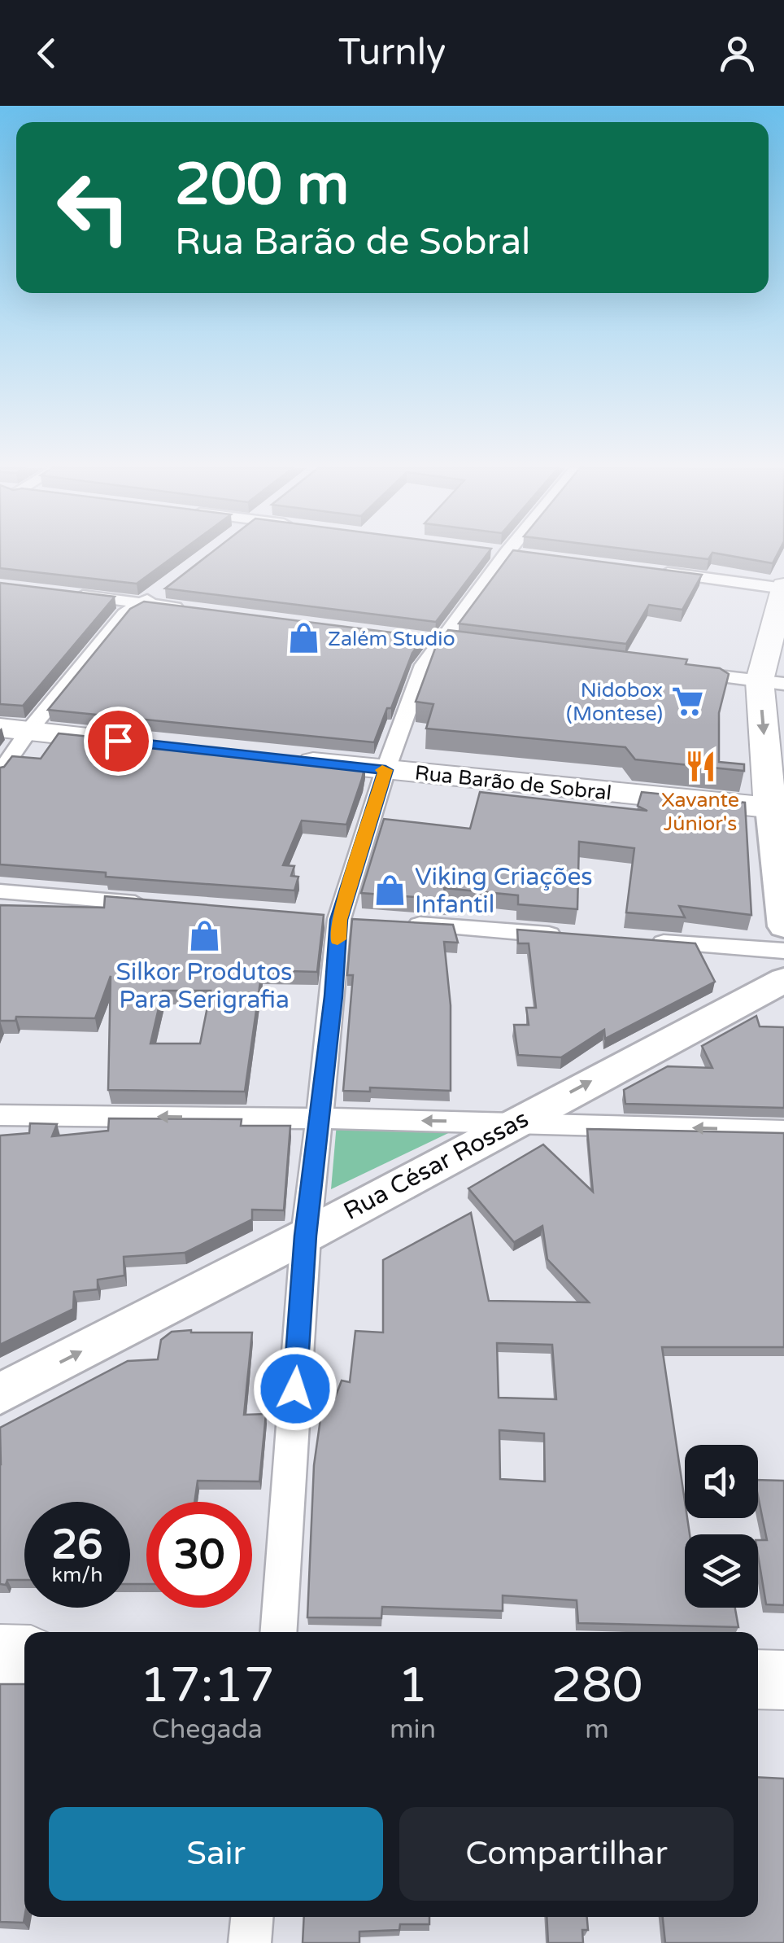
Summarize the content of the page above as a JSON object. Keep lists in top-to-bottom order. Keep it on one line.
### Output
{"streets":{"main road":["Rua Barão de Sobral","Rua César Rossas"]},"one_way":["Rua César Rossas"],"places":{"shop":["Zalém Studio","Viking Criações Infantil","Silkor Produtos Para Serigrafia"],"supermarket":["Nidobox (Montese)"],"restaurant":["Xavante Júnior's"]},"page":{"header":"Turnly","turn":["200 m","Rua Barão de Sobral"],"speed":"26 km/h","limit":"30","eta":["17:17","Chegada","1","min","280","m"],"buttons":["Sair","Compartilhar"]}}
